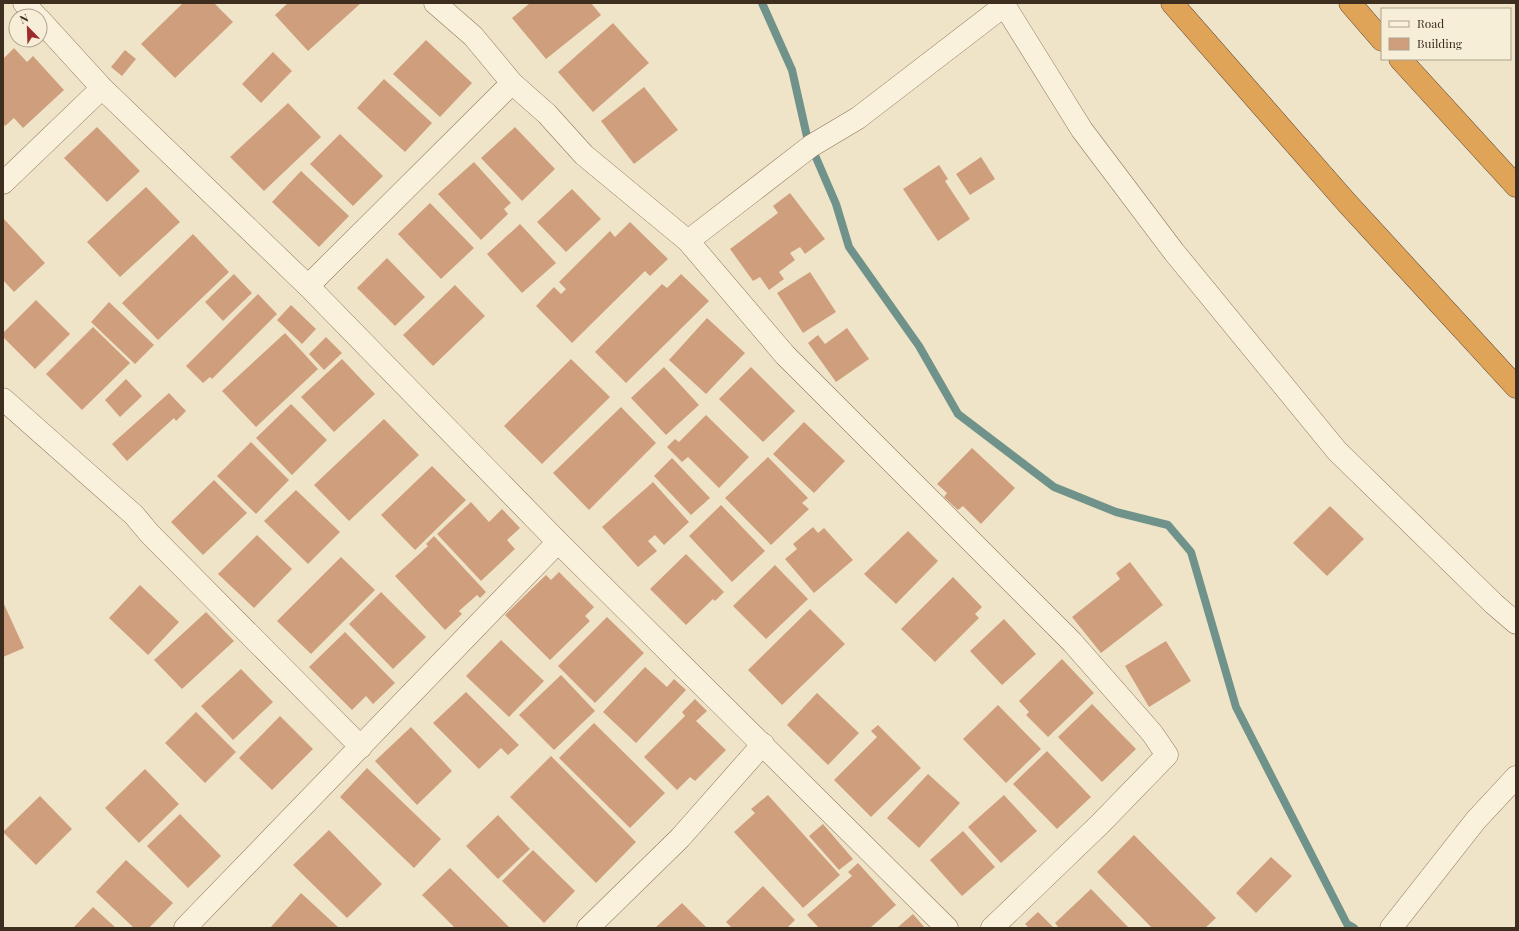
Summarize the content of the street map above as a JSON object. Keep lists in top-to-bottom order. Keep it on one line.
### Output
{"legend":["Road","Building"],"north":"top left"}
